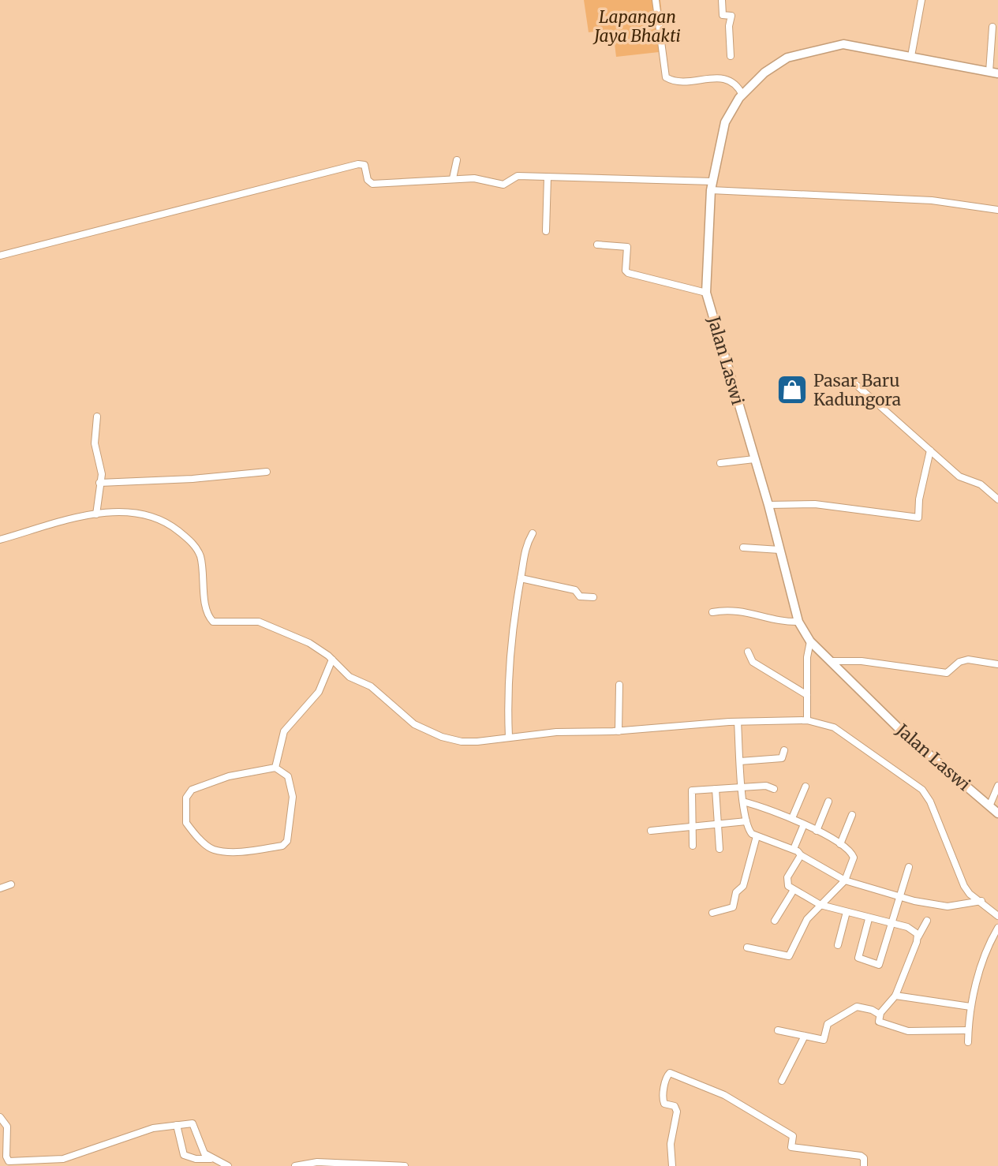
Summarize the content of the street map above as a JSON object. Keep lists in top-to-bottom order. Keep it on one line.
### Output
{"streets":{"street":["Jalan Laswi"]},"parks":["Lapangan Jaya Bhakti"],"places":{"shop":["Pasar Baru Kadungora"]}}
